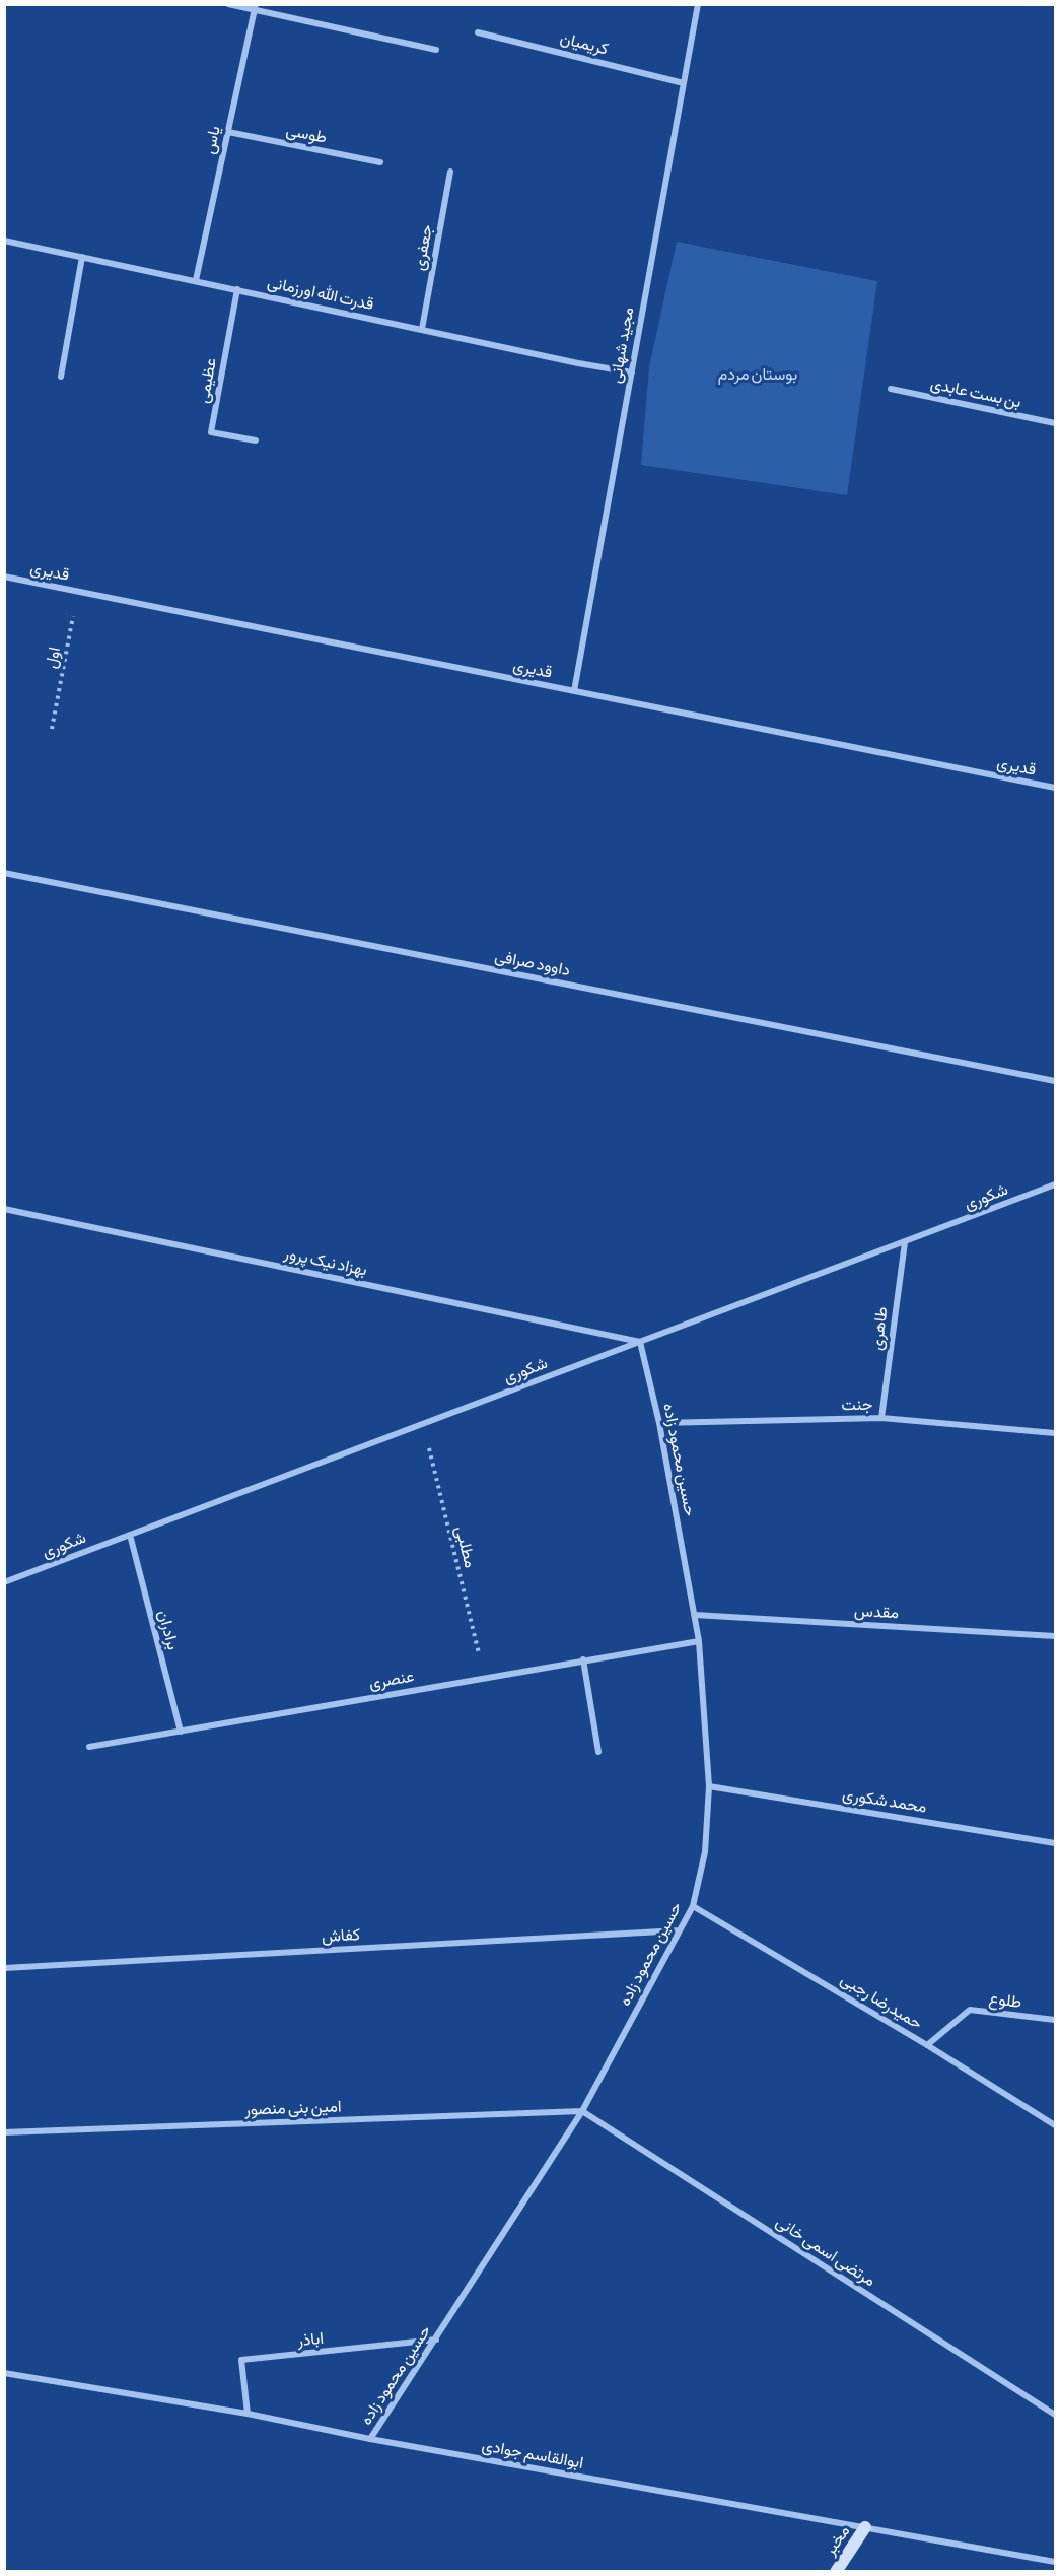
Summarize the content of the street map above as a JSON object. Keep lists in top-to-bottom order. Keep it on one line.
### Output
{"streets":{"main road":["مخبر"],"street":["کریمیان","طوسی","یاس","جعفری","قدرت الله اورزمانی","مجید شهانی","عظیمی","بن بست عابدی","قدیری","داوود صرافی","شکوری","بهزاد نیک پرور","طاهری","جنت","حسین محمود زاده","مقدس","برادران","عنصری","محمد شکوری","کفاش","طلوع","حمیدرضا رجبی","امین بنی منصور","مرتضی اسمی خانی","اباذر","ابوالقاسم جوادی"],"path":["اول","مطلبی"]},"crossings":[["کریمیان","مجید شهانی"],["طوسی","یاس"],["یاس","قدرت الله اورزمانی"],["جعفری","قدرت الله اورزمانی"],["قدرت الله اورزمانی","مجید شهانی"],["قدرت الله اورزمانی","عظیمی"],["مجید شهانی","قدیری"],["قدیری","اول"],["شکوری","بهزاد نیک پرور"],["شکوری","طاهری"],["شکوری","حسین محمود زاده"],["شکوری","مطلبی"],["شکوری","برادران"],["بهزاد نیک پرور","حسین محمود زاده"],["طاهری","جنت"],["جنت","حسین محمود زاده"],["حسین محمود زاده","مقدس"],["حسین محمود زاده","عنصری"],["حسین محمود زاده","محمد شکوری"],["حسین محمود زاده","کفاش"],["حسین محمود زاده","حمیدرضا رجبی"],["حسین محمود زاده","امین بنی منصور"],["حسین محمود زاده","مرتضی اسمی خانی"],["حسین محمود زاده","اباذر"],["حسین محمود زاده","ابوالقاسم جوادی"],["مطلبی","عنصری"],["برادران","عنصری"],["طلوع","حمیدرضا رجبی"],["امین بنی منصور","مرتضی اسمی خانی"],["اباذر","ابوالقاسم جوادی"],["ابوالقاسم جوادی","مخبر"]],"parks":["بوستان مردم"]}
